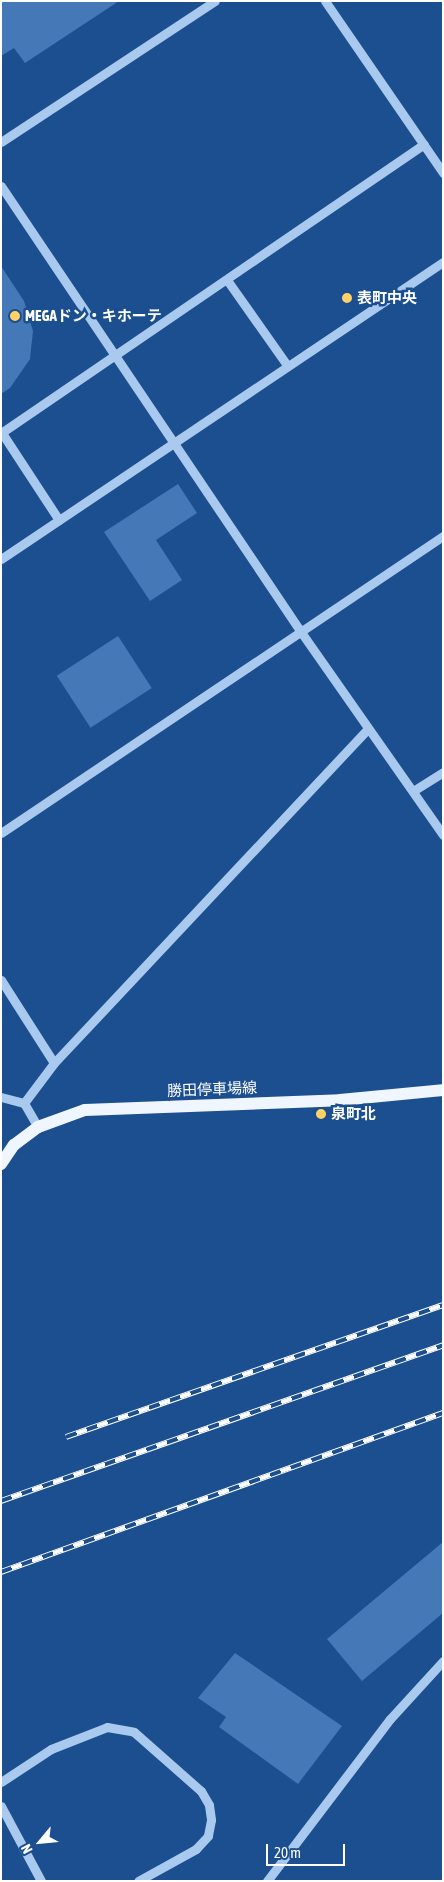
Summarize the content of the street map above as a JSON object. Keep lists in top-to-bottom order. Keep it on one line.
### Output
{"streets":{"main road":["勝田停車場線"]},"places":["表町中央","MEGAドン・キホーテ","泉町北"],"scale_bar":"20 m","north":"bottom left"}
